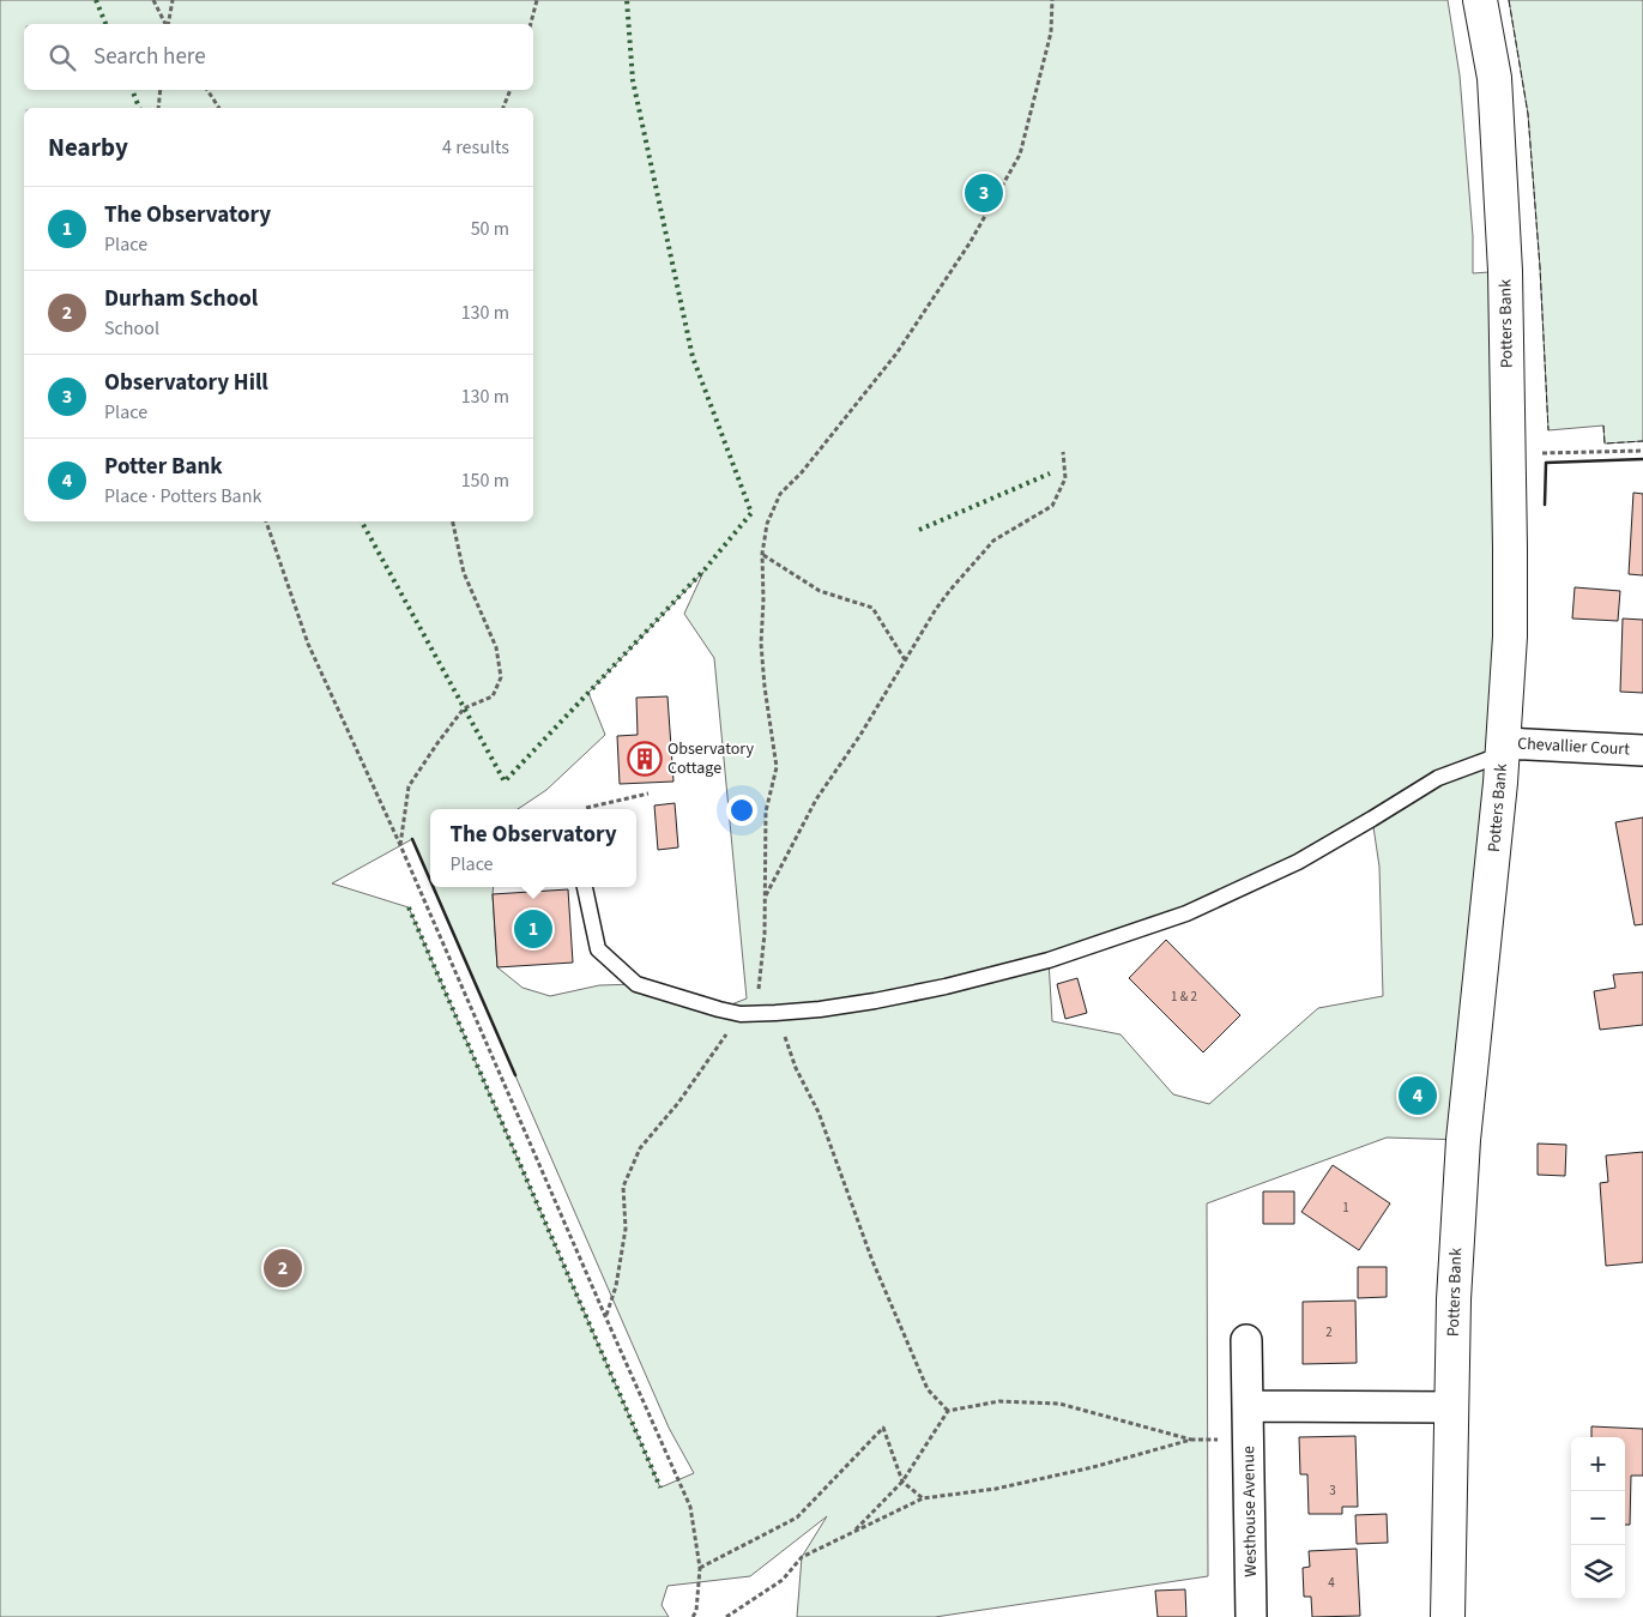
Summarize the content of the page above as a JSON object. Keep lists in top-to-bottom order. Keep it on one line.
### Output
{"streets":{"street":["Potters Bank","Chevallier Court","Westhouse Avenue"]},"crossings":[["Potters Bank","Chevallier Court"]],"places":{"building":["Observatory Cottage"]},"house_numbers":["1 & 2","1","2","3","4"],"page":{"search":"Search here","heading":["Nearby","4 results"],"pins":["3","1","4","2"],"list":[{"mark":"1","name":"The Observatory","note":"Place","value":"50 m"},{"mark":"2","name":"Durham School","note":"School","value":"130 m"},{"mark":"3","name":"Observatory Hill","note":"Place","value":"130 m"},{"mark":"4","name":"Potter Bank","note":"Place · Potters Bank","value":"150 m"}],"popup":["The Observatory","Place"],"map_buttons":["+","−"]}}
